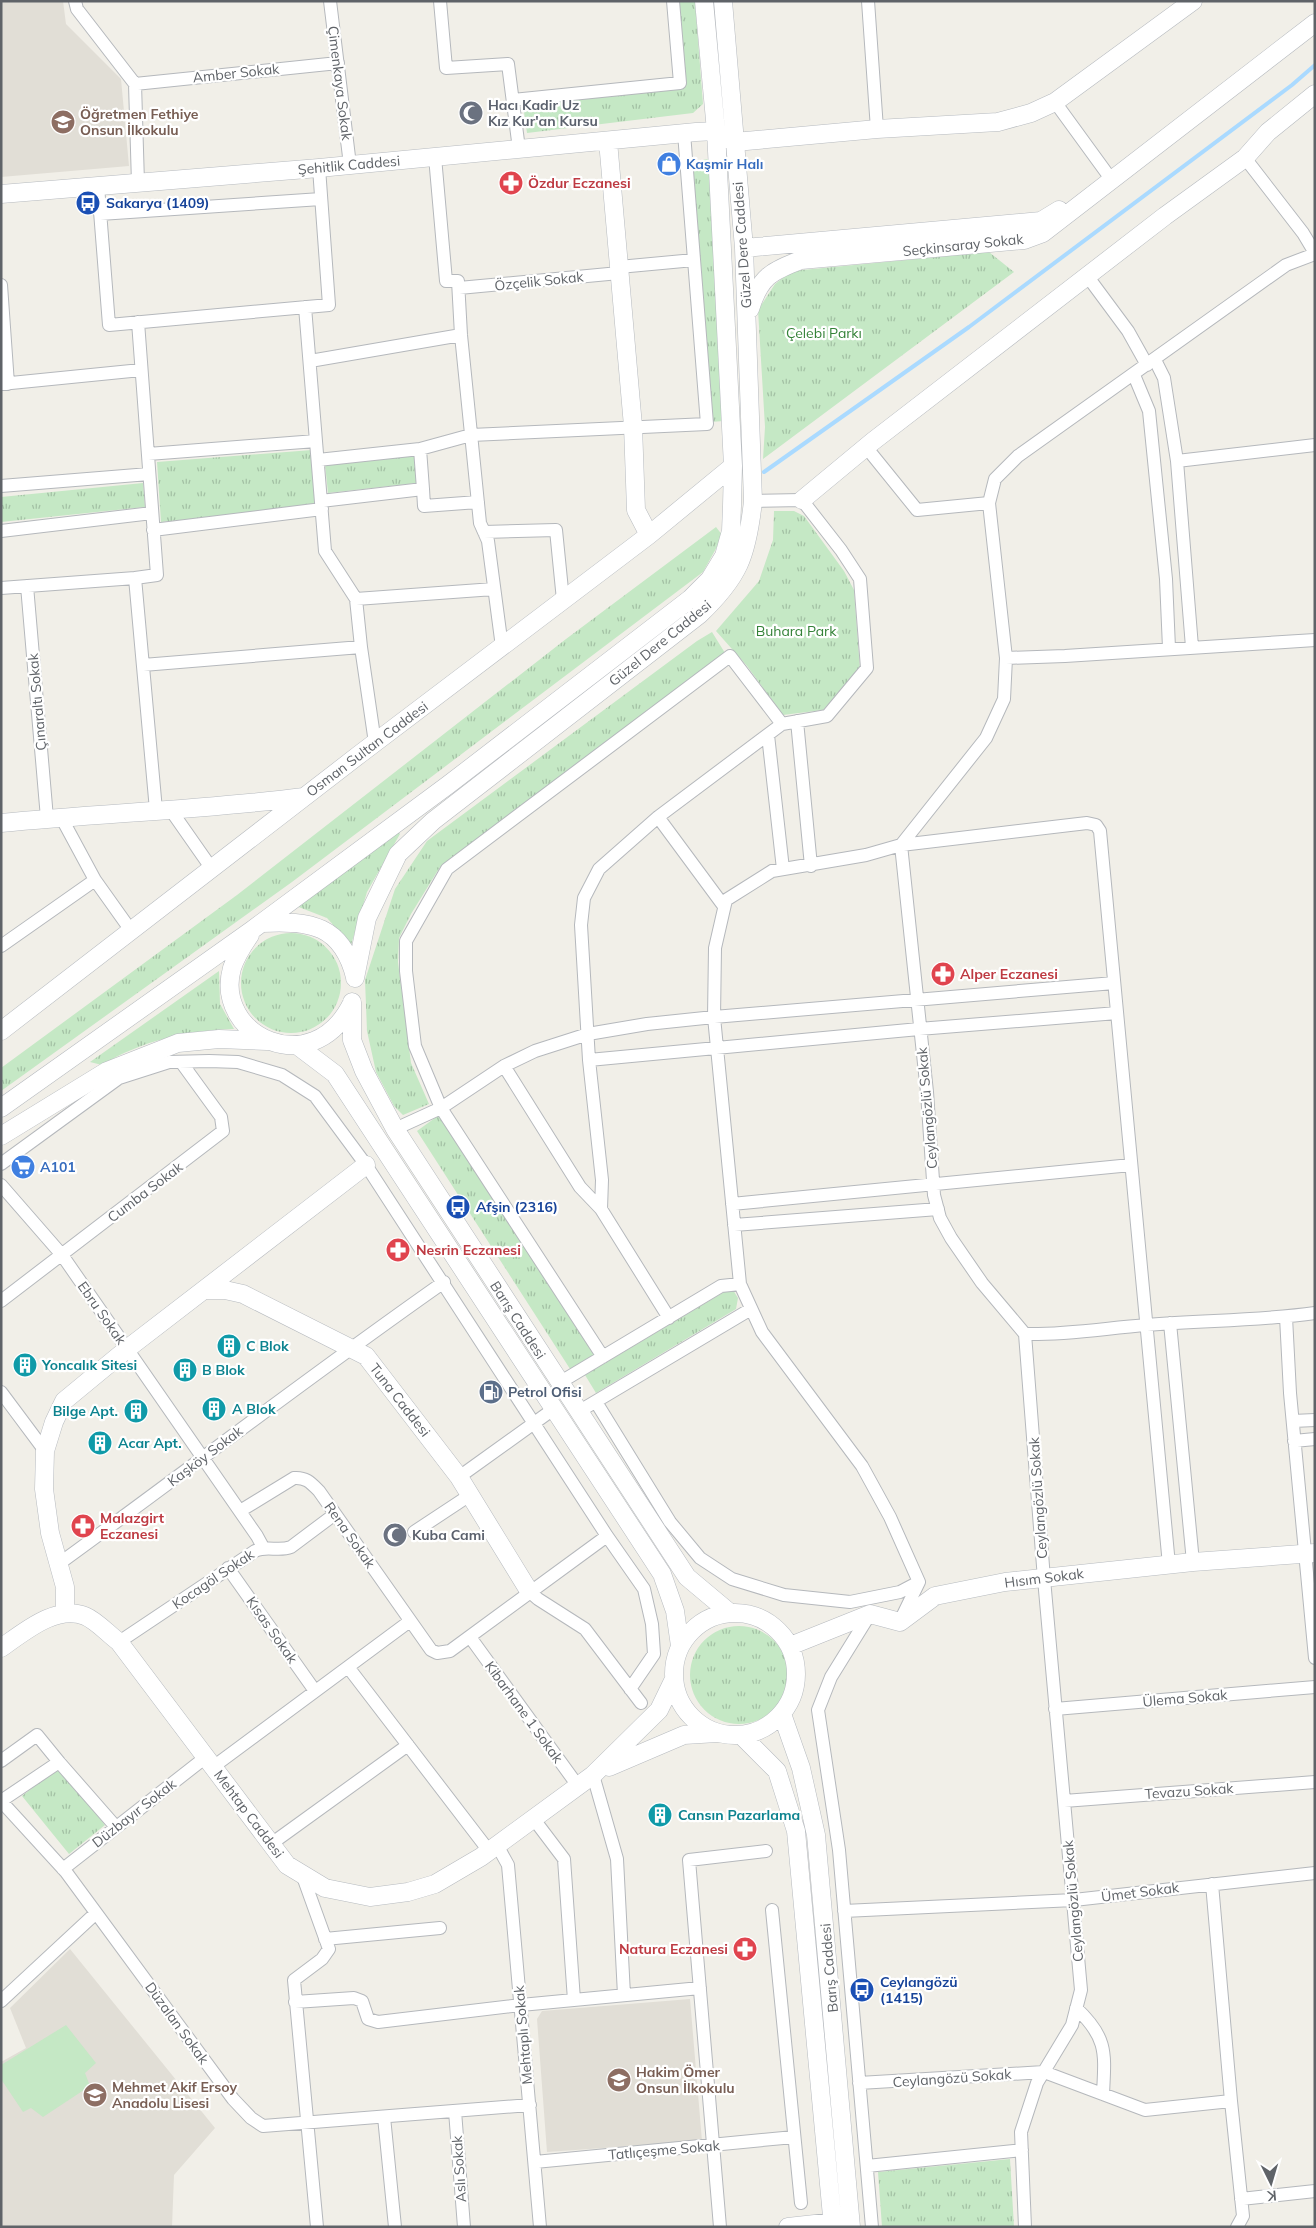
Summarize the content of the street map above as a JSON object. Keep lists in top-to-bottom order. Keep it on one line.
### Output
{"streets":{"main road":["Şehitlik Caddesi","Güzel Dere Caddesi","Seçkinsaray Sokak","Osman Sultan Caddesi","Barış Caddesi","Tuna Caddesi","Hısım Sokak","Mehtap Caddesi"],"street":["Amber Sokak","Çimenkaya Sokak","Özçelik Sokak","Çınaraltı Sokak","Ceylangözlü Sokak","Cumba Sokak","Ebru Sokak","Kaşköy Sokak","Rena Sokak","Kocagöl Sokak","Kısas Sokak","Ülema Sokak","Kibarhane 1 Sokak","Tevazu Sokak","Düzbayır Sokak","Ümet Sokak","Düzalan Sokak","Mehtaplı Sokak","Ceylangözü Sokak","Tatlıçeşme Sokak","Aslı Sokak"]},"crossings":[["Amber Sokak","Çimenkaya Sokak"],["Çimenkaya Sokak","Şehitlik Caddesi"],["Şehitlik Caddesi","Güzel Dere Caddesi"],["Güzel Dere Caddesi","Seçkinsaray Sokak"],["Güzel Dere Caddesi","Osman Sultan Caddesi"],["Güzel Dere Caddesi","Barış Caddesi"],["Ceylangözlü Sokak","Hısım Sokak"],["Ceylangözlü Sokak","Ülema Sokak"],["Ceylangözlü Sokak","Tevazu Sokak"],["Ceylangözlü Sokak","Ümet Sokak"],["Ceylangözlü Sokak","Ceylangözü Sokak"],["Cumba Sokak","Ebru Sokak"],["Ebru Sokak","Kaşköy Sokak"],["Ebru Sokak","Rena Sokak"],["Ebru Sokak","Kocagöl Sokak"],["Tuna Caddesi","Kaşköy Sokak"],["Rena Sokak","Kocagöl Sokak"],["Rena Sokak","Kibarhane 1 Sokak"],["Rena Sokak","Düzbayır Sokak"],["Kocagöl Sokak","Kısas Sokak"],["Kocagöl Sokak","Mehtap Caddesi"],["Kısas Sokak","Düzbayır Sokak"],["Kibarhane 1 Sokak","Mehtap Caddesi"],["Düzbayır Sokak","Mehtap Caddesi"],["Düzbayır Sokak","Düzalan Sokak"],["Düzbayır Sokak","Mehtaplı Sokak"],["Mehtap Caddesi","Mehtaplı Sokak"],["Düzalan Sokak","Mehtaplı Sokak"],["Düzalan Sokak","Aslı Sokak"],["Mehtaplı Sokak","Tatlıçeşme Sokak"]],"parks":["Çelebi Parkı","Buhara Park"],"places":{"mosque":["Hacı Kadir Uz Kız Kur'an Kursu","Kuba Cami"],"school or university":["Öğretmen Fethiye Onsun İlkokulu","Hakim Ömer Onsun İlkokulu","Mehmet Akif Ersoy Anadolu Lisesi"],"shop":["Kaşmir Halı"],"pharmacy":["Özdur Eczanesi","Alper Eczanesi","Nesrin Eczanesi","Malazgirt Eczanesi","Natura Eczanesi"],"bus stop":["Sakarya (1409)","Afşin (2316)","Ceylangözü (1415)"],"supermarket":["A101"],"building":["C Blok","Yoncalık Sitesi","B Blok","A Blok","Bilge Apt.","Acar Apt.","Cansın Pazarlama"],"fuel station":["Petrol Ofisi"]},"north":"bottom"}
